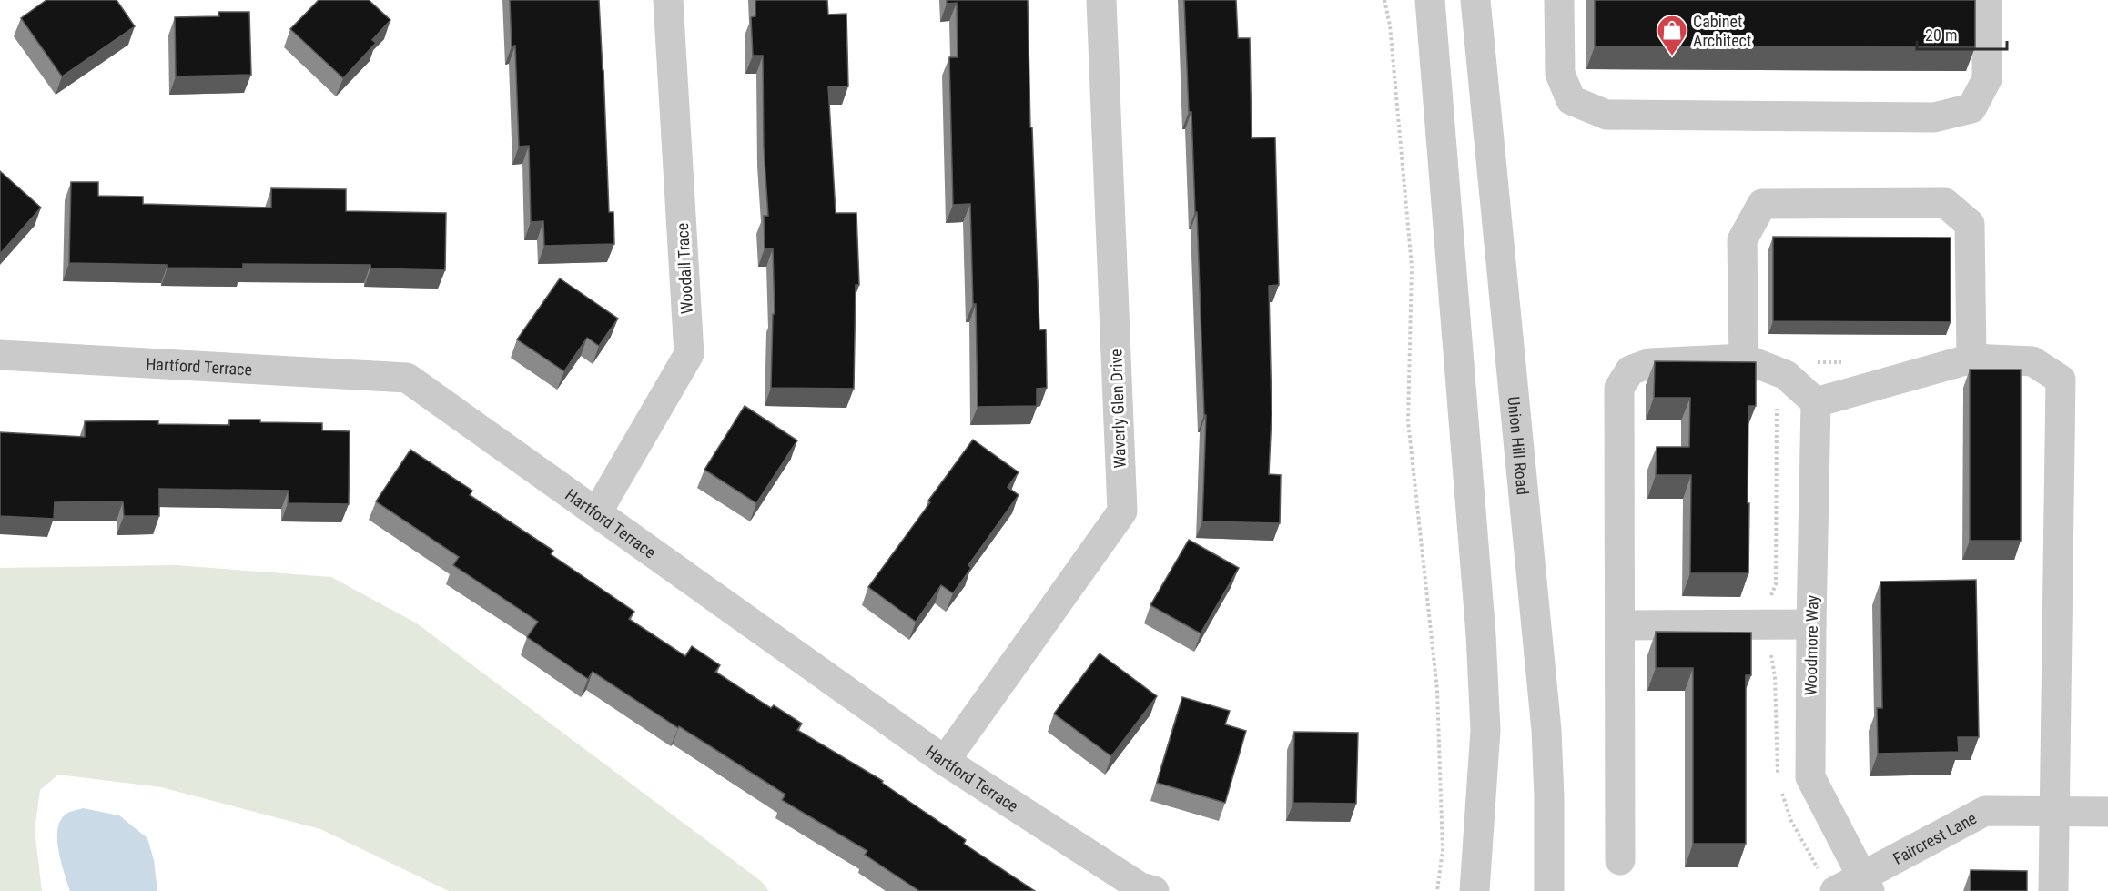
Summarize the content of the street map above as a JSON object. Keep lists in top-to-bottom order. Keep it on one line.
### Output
{"streets":{"street":["Woodall Trace","Hartford Terrace","Waverly Glen Drive","Union Hill Road","Woodmore Way","Faircrest Lane"]},"crossings":[["Woodall Trace","Hartford Terrace"],["Hartford Terrace","Waverly Glen Drive"],["Woodmore Way","Faircrest Lane"]],"places":{"shop":["Cabinet Architect"]},"scale_bar":"20 m"}
